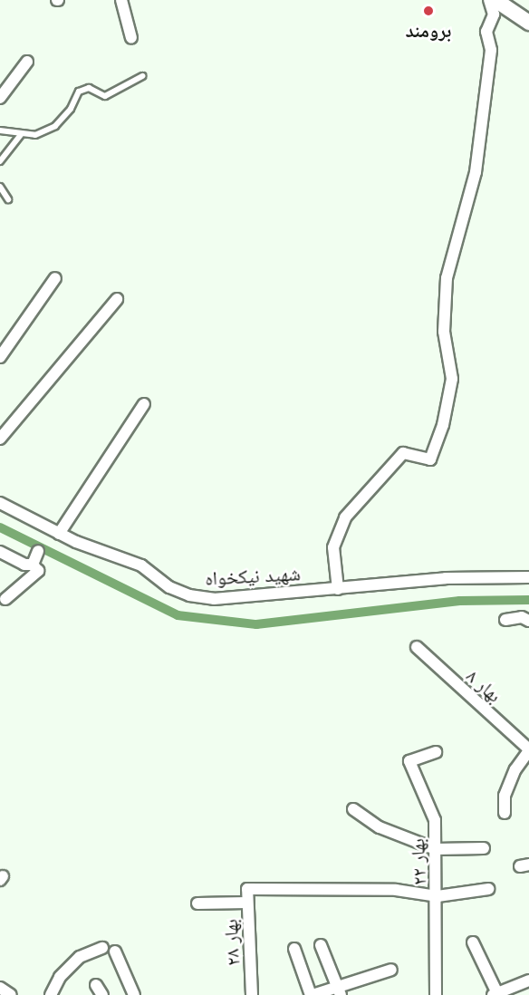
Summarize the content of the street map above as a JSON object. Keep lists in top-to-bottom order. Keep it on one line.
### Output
{"streets":{"street":["شهید نیکخواه","بهار ۸","بهار ۲۲","بهار ۲۸"]},"crossings":[["بهار ۲۲","بهار ۲۸"]],"places":["برومند"]}
